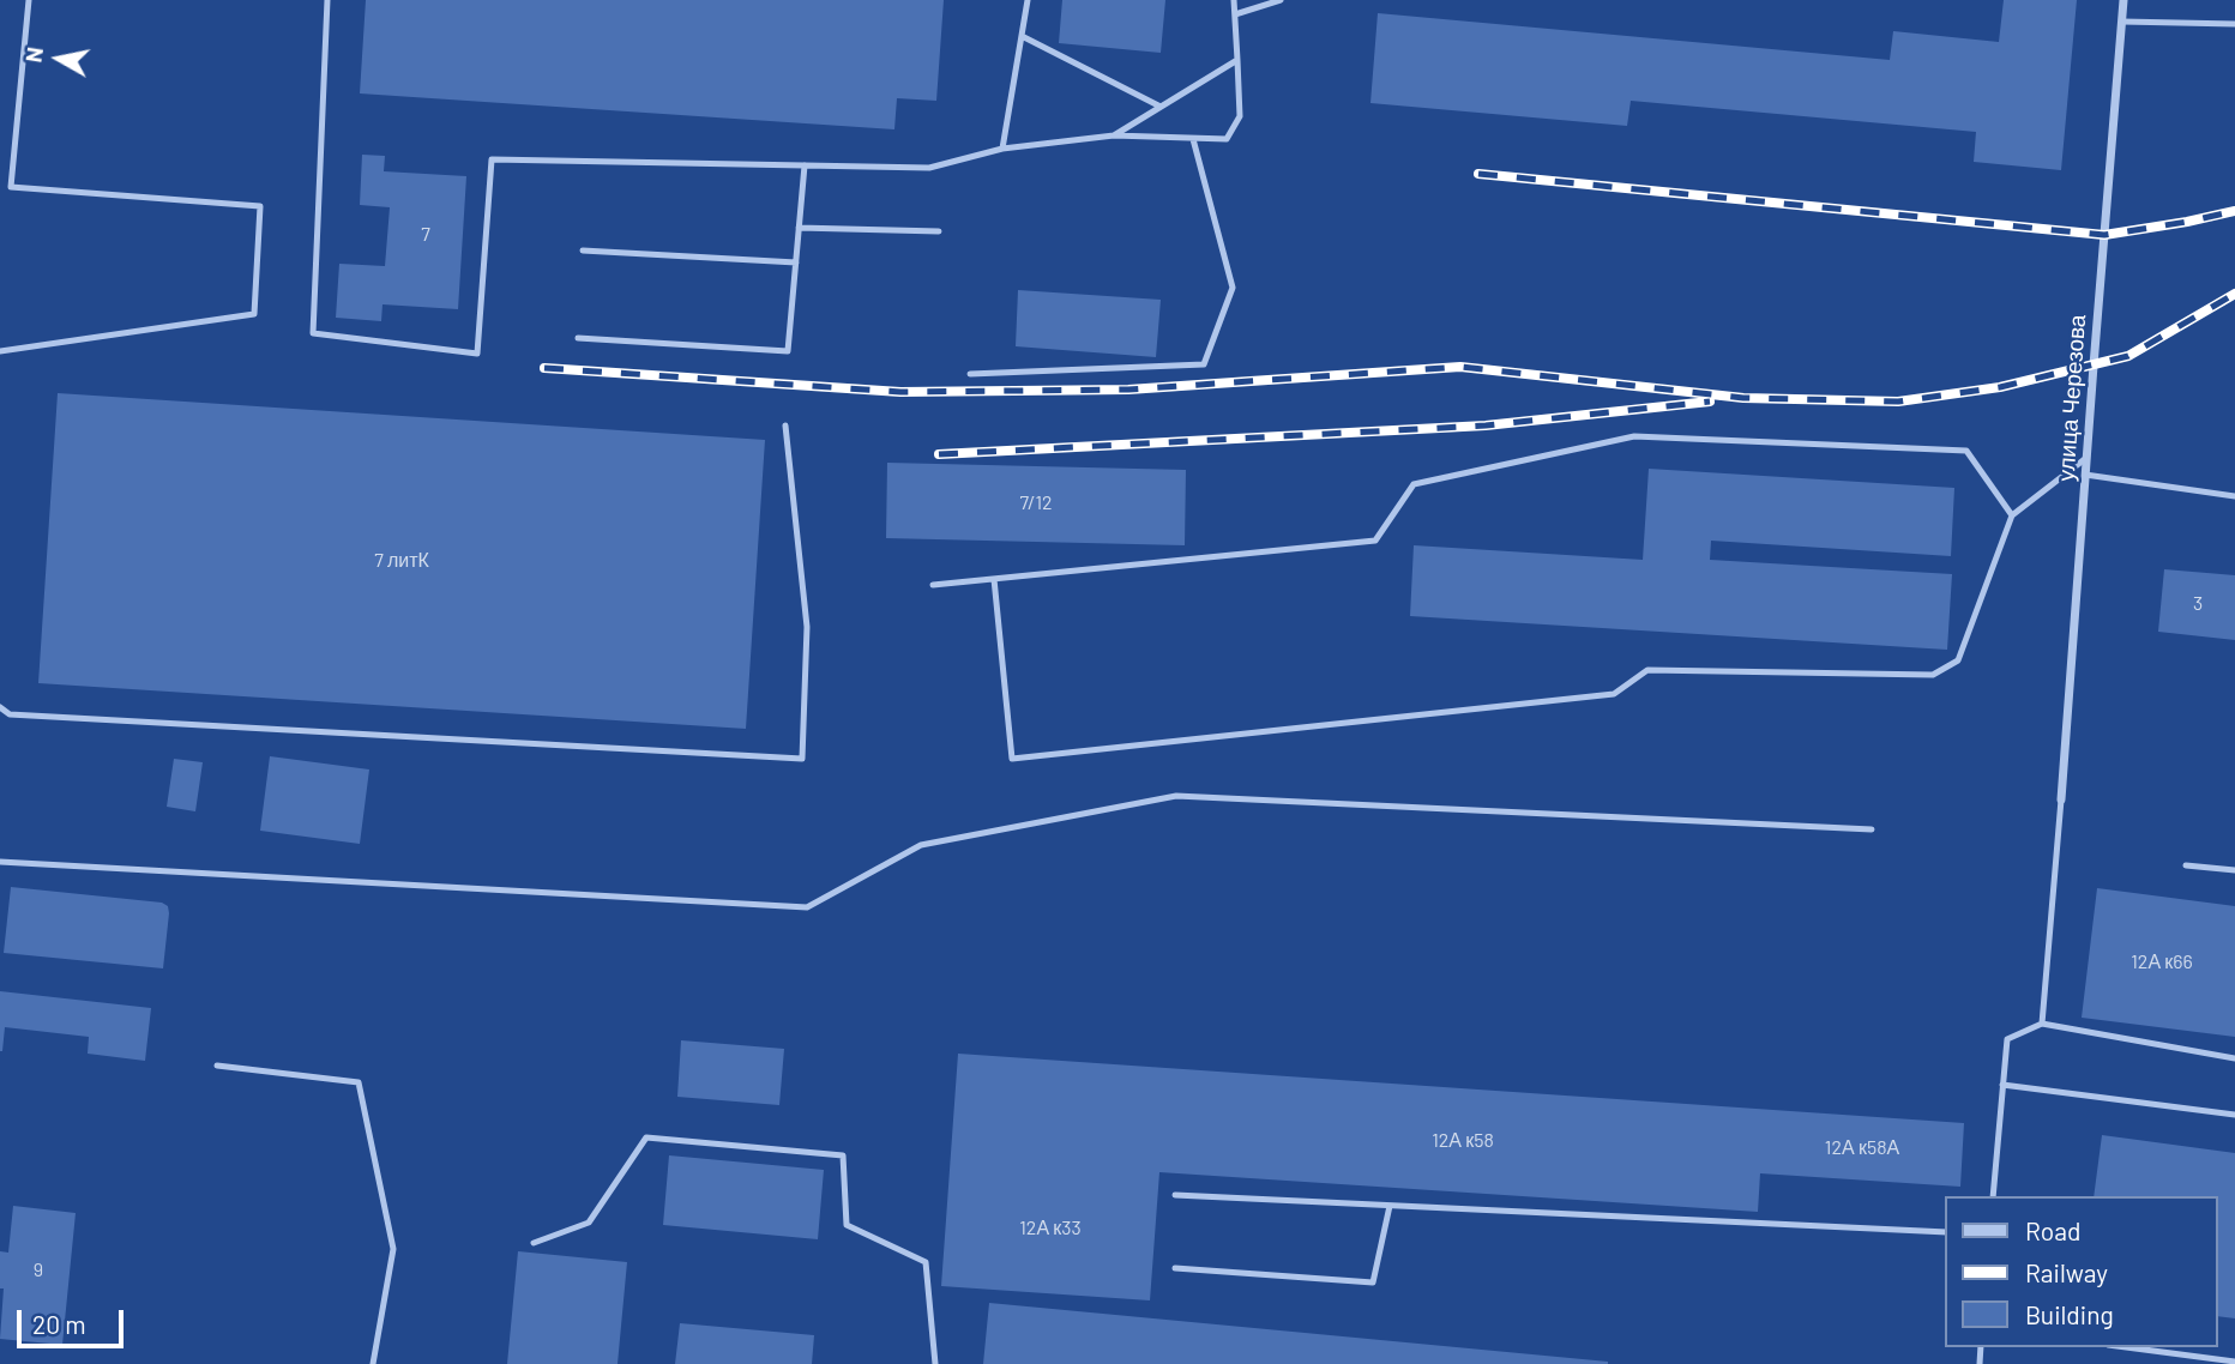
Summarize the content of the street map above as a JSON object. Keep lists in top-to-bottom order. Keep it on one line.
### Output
{"streets":{"street":["улица Черезова"]},"house_numbers":["7","7/12","7 литК","3","12А к66","12А к58","12А к58А","12А к33","9"],"legend":["Road","Railway","Building"],"scale_bar":"20 m","north":"left"}
